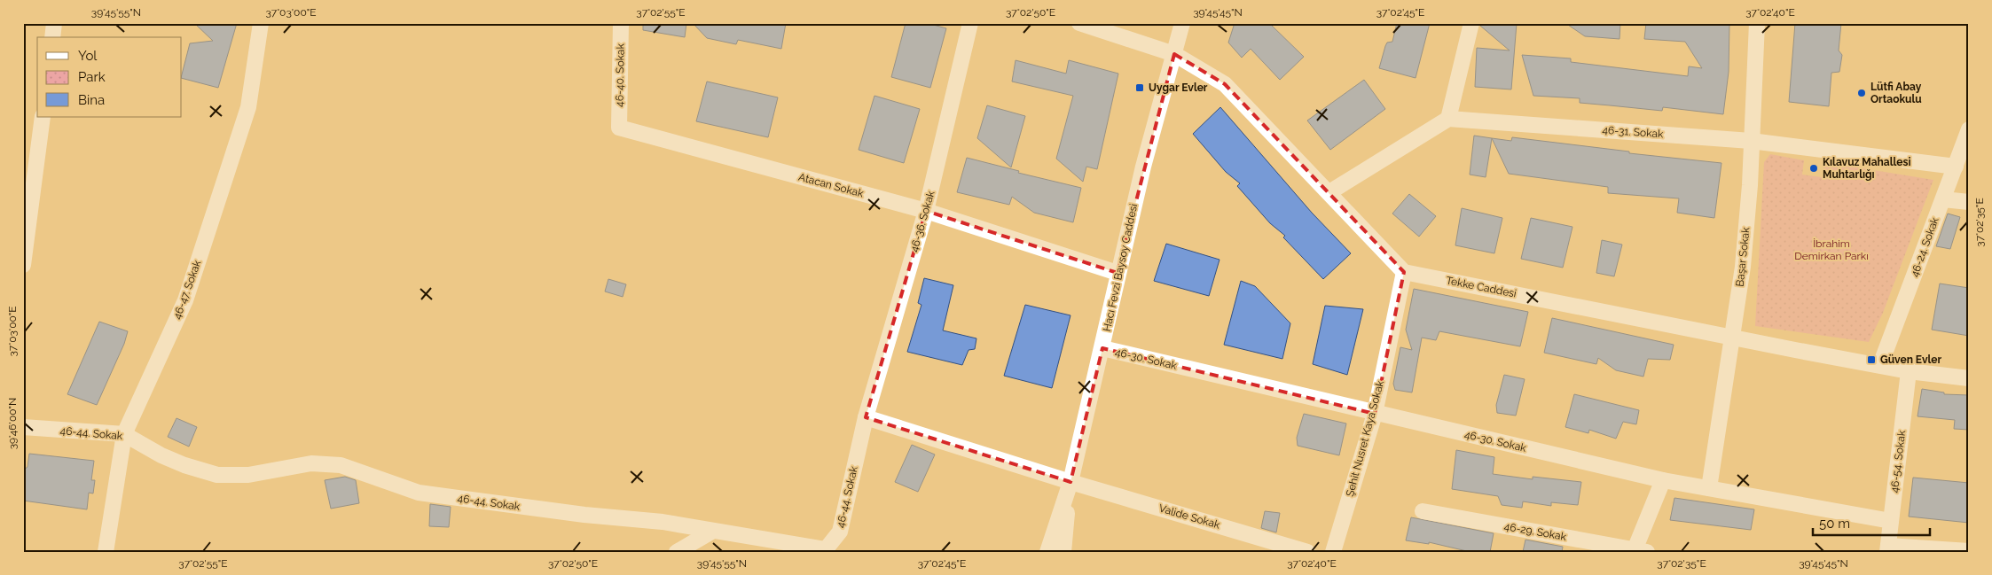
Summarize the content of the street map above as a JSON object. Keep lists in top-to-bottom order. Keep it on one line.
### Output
{"streets":{"street":["46-40. Sokak","46-31. Sokak","Atacan Sokak","46-36. Sokak","46-24. Sokak","Başar Sokak","Hacı Fevzi Baysoy Caddesi","Tekke Caddesi","46-47. Sokak","46-30. Sokak","46-44. Sokak","Şehit Nusret Kaya Sokak","46-54. Sokak","Valide Sokak","46-29. Sokak"]},"crossings":[["46-40. Sokak","Atacan Sokak"],["46-31. Sokak","46-24. Sokak"],["46-31. Sokak","Başar Sokak"],["Atacan Sokak","46-36. Sokak"],["Atacan Sokak","Hacı Fevzi Baysoy Caddesi"],["46-36. Sokak","46-44. Sokak"],["46-36. Sokak","Valide Sokak"],["46-24. Sokak","Tekke Caddesi"],["Başar Sokak","Tekke Caddesi"],["Başar Sokak","46-30. Sokak"],["Hacı Fevzi Baysoy Caddesi","46-30. Sokak"],["Hacı Fevzi Baysoy Caddesi","Valide Sokak"],["Tekke Caddesi","Şehit Nusret Kaya Sokak"],["Tekke Caddesi","46-54. Sokak"],["46-47. Sokak","46-44. Sokak"],["46-30. Sokak","Şehit Nusret Kaya Sokak"],["46-30. Sokak","46-54. Sokak"],["46-44. Sokak","Valide Sokak"]],"parks":["İbrahim Demirkan Parkı"],"places":{"transit":["Uygar Evler","Güven Evler"],"other":["Lütfi Abay Ortaokulu","Kılavuz Mahallesi Muhtarlığı"]},"legend":["Yol","Park","Bina"],"scale_bar":"50 m","coordinates":["39°45'55\"N","37°03'00\"E","37°02'55\"E","37°02'50\"E","39°45'45\"N","37°02'45\"E","37°02'40\"E","37°02'35\"E","39°46'00\"N"]}
